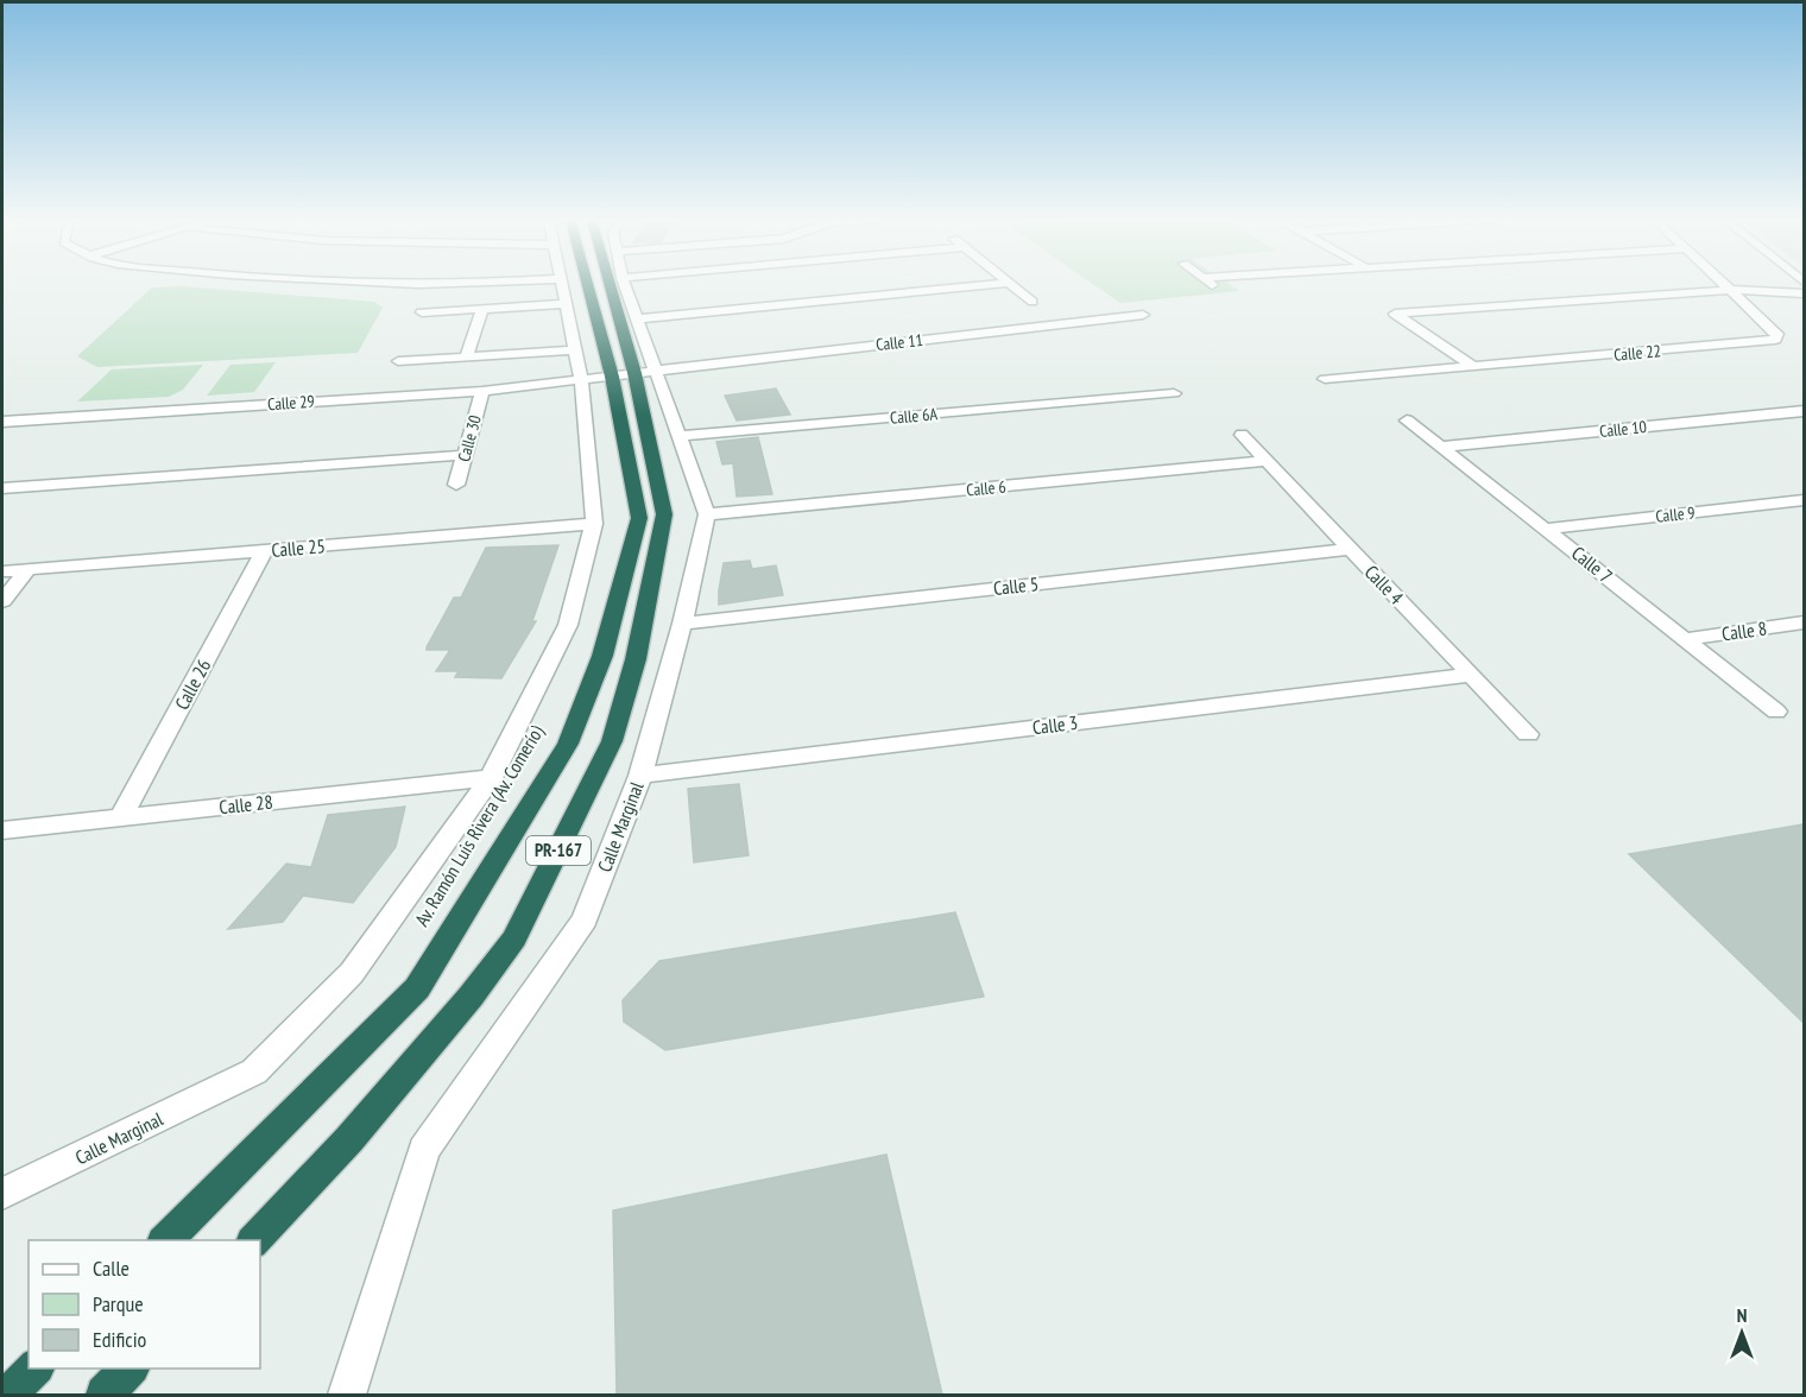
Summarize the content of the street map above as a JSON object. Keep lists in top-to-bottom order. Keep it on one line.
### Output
{"streets":{"highway":["Av. Ramón Luis Rivera (Av. Comerío)","PR-167"],"street":["Calle 11","Calle 22","Calle 29","Calle 6A","Calle 10","Calle 30","Calle 6","Calle 9","Calle 25","Calle 7","Calle 4","Calle 5","Calle 8","Calle 26","Calle 3","Calle 28","Calle Marginal"]},"crossings":[["Calle 11","Calle 29"],["Calle 11","Av. Ramón Luis Rivera (Av. Comerío)"],["Calle 11","Calle Marginal"],["Calle 29","Calle 30"],["Calle 29","Calle Marginal"],["Calle 10","Calle 7"],["Calle 6","Calle 4"],["Calle 6","Calle Marginal"],["Calle 9","Calle 7"],["Calle 25","Calle 26"],["Calle 25","Calle Marginal"],["Calle 7","Calle 8"],["Calle 4","Calle 5"],["Calle 4","Calle 3"],["Calle 5","Calle Marginal"],["Calle 26","Calle 28"],["Calle 3","Calle Marginal"],["Calle 28","Calle Marginal"]],"legend":["Calle","Parque","Edificio"],"north":"top"}
